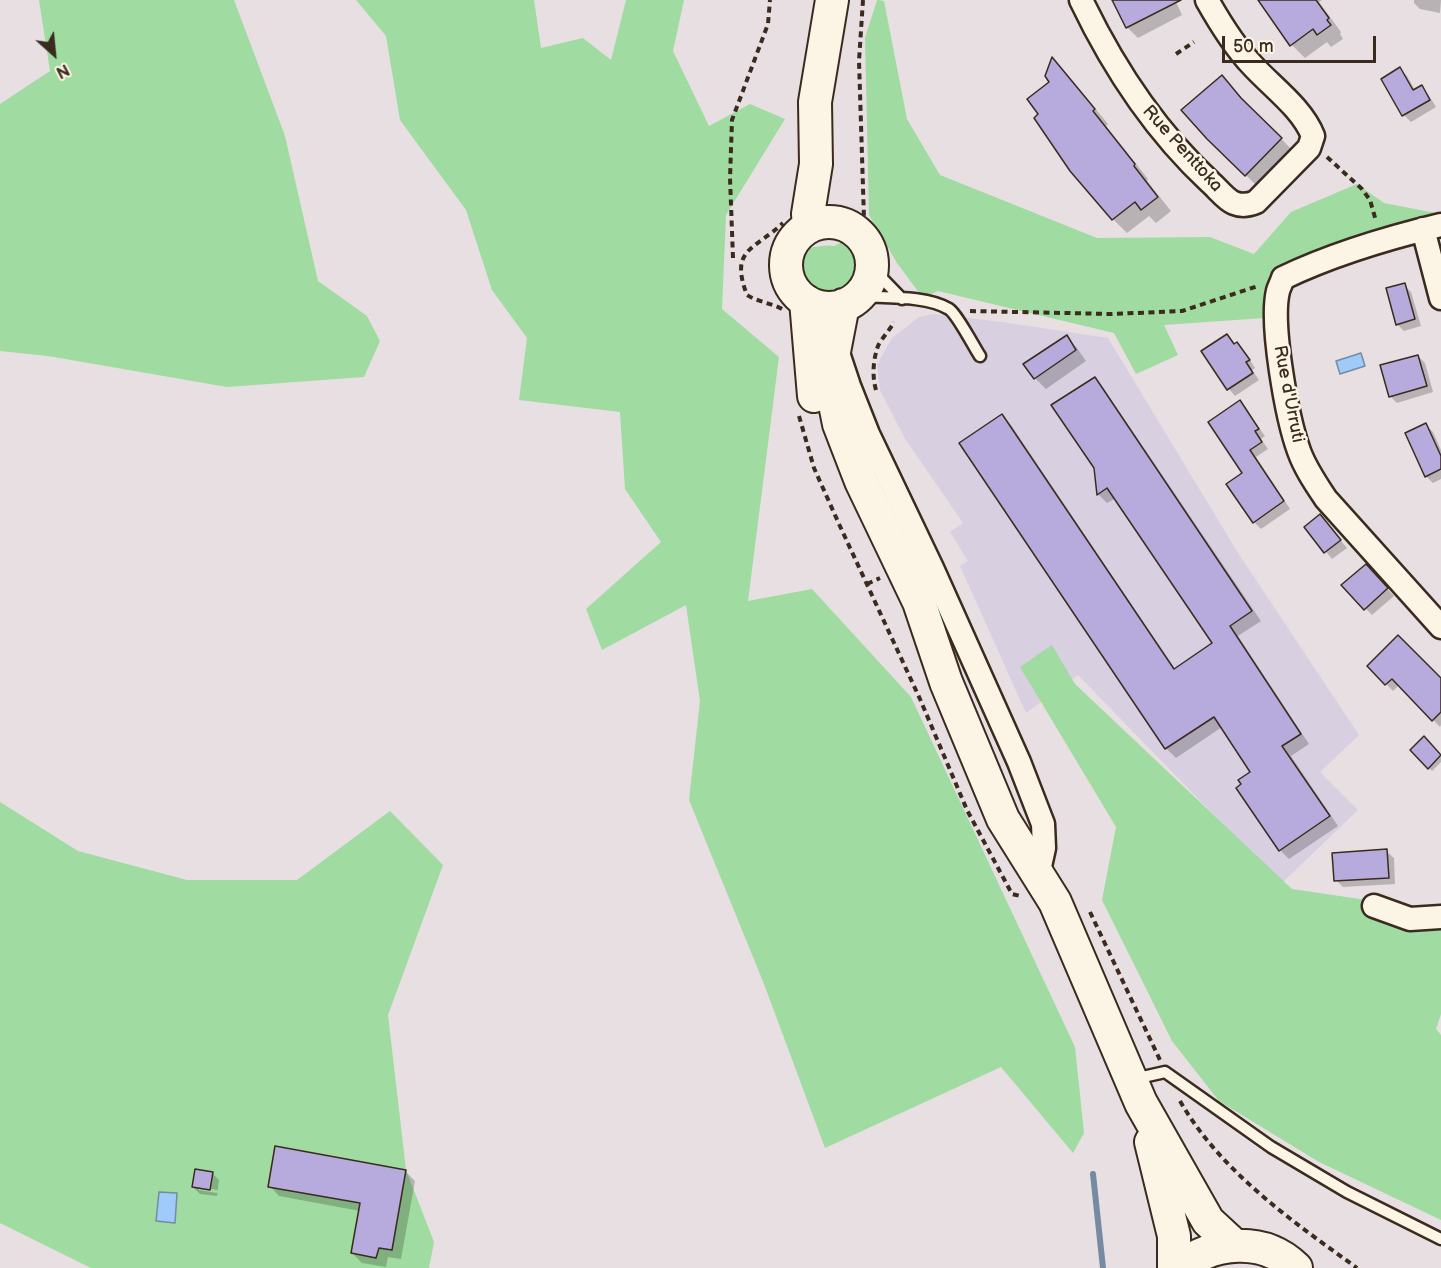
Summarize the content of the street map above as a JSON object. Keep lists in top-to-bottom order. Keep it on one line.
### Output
{"streets":{"street":["Rue Penttoka","Rue d'Urruti"]},"scale_bar":"50 m","north":"bottom right"}
